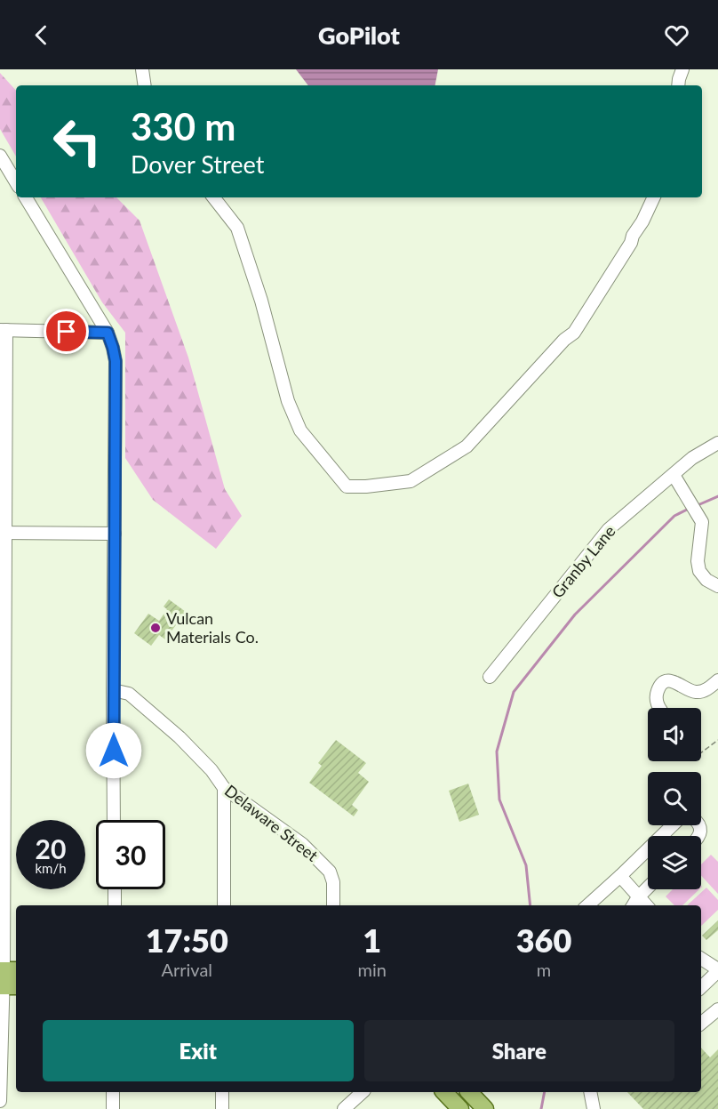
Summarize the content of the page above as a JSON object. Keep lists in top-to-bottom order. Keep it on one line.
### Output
{"streets":{"street":["Granby Lane","Delaware Street"]},"places":["Vulcan Materials Co."],"page":{"header":"GoPilot","turn":["330 m","Dover Street"],"speed":"20 km/h","limit":"30","eta":["17:50","Arrival","1","min","360","m"],"buttons":["Exit","Share"]}}
